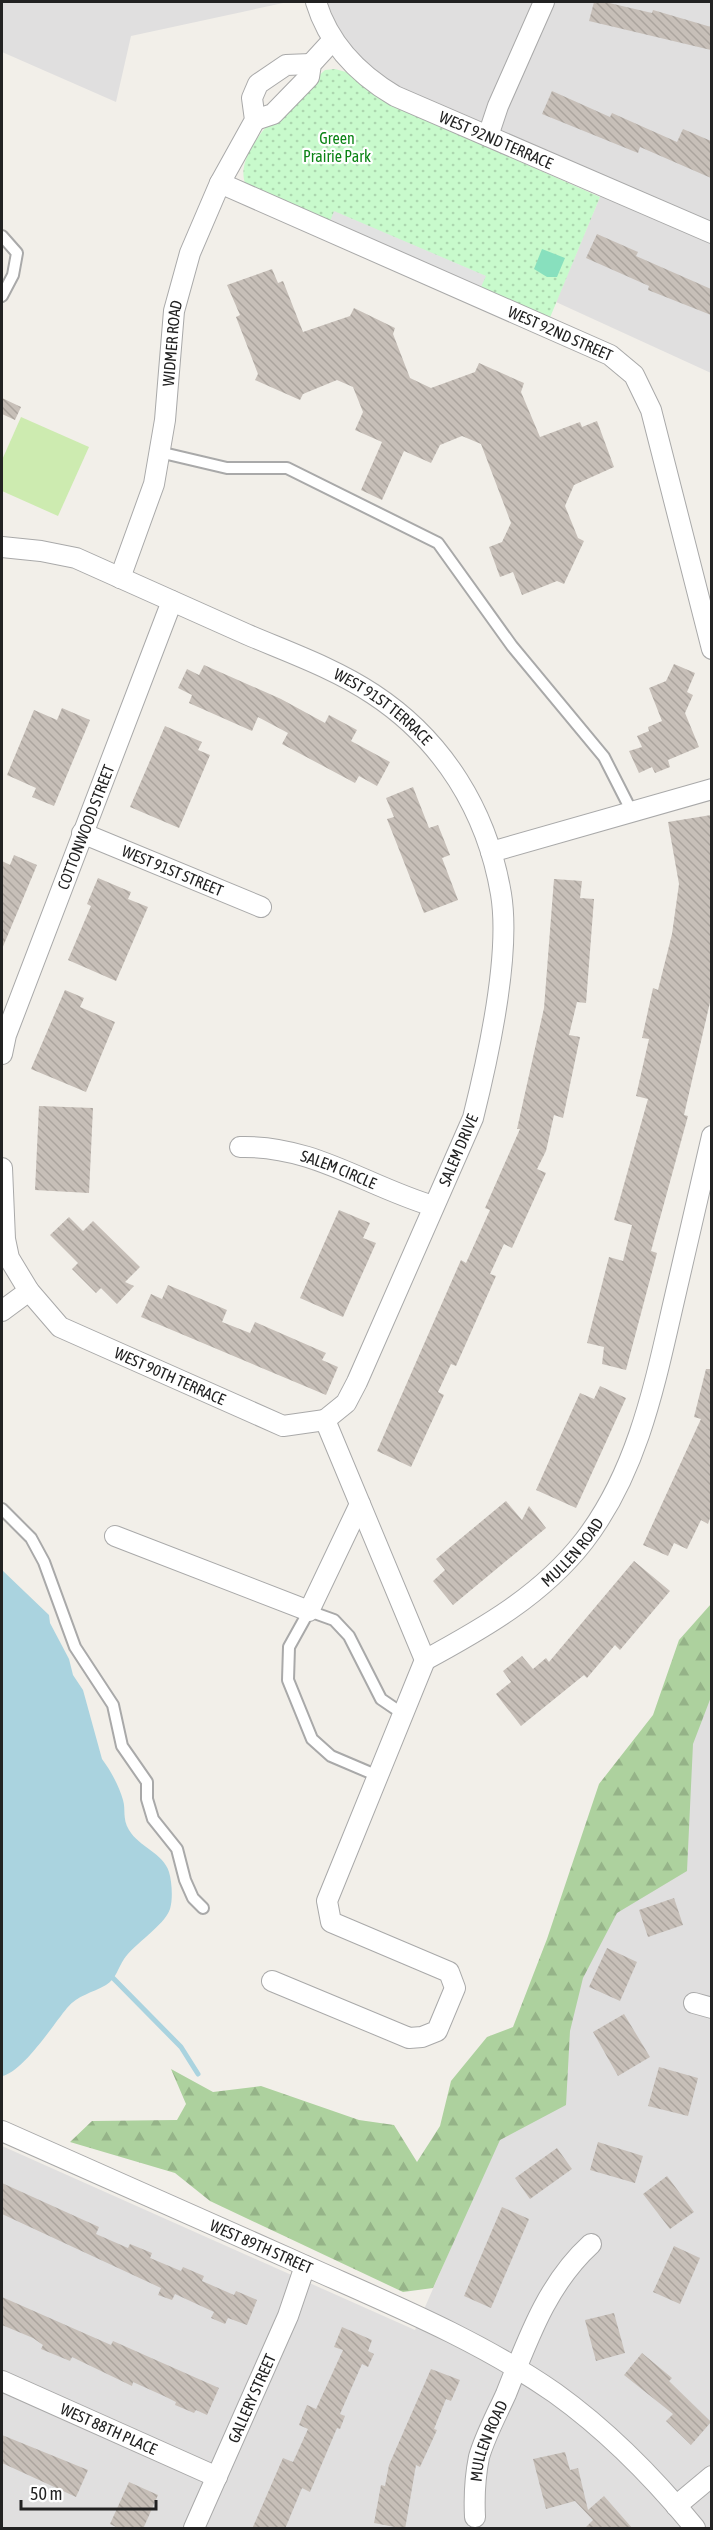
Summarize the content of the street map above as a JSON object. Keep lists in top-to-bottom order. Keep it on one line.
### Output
{"streets":{"street":["WEST 92ND TERRACE","WEST 92ND STREET","WIDMER ROAD","WEST 91ST TERRACE","COTTONWOOD STREET","WEST 91ST STREET","SALEM DRIVE","SALEM CIRCLE","WEST 90TH TERRACE","MULLEN ROAD","WEST 89TH STREET","GALLERY STREET","WEST 88TH PLACE"]},"crossings":[["WEST 92ND STREET","WIDMER ROAD"],["WIDMER ROAD","WEST 91ST TERRACE"],["WEST 91ST TERRACE","COTTONWOOD STREET"],["WEST 91ST TERRACE","SALEM DRIVE"],["COTTONWOOD STREET","WEST 91ST STREET"],["SALEM DRIVE","SALEM CIRCLE"],["SALEM DRIVE","WEST 90TH TERRACE"],["MULLEN ROAD","WEST 89TH STREET"],["WEST 89TH STREET","GALLERY STREET"],["GALLERY STREET","WEST 88TH PLACE"]],"parks":["Green Prairie Park"],"scale_bar":"50 m"}
